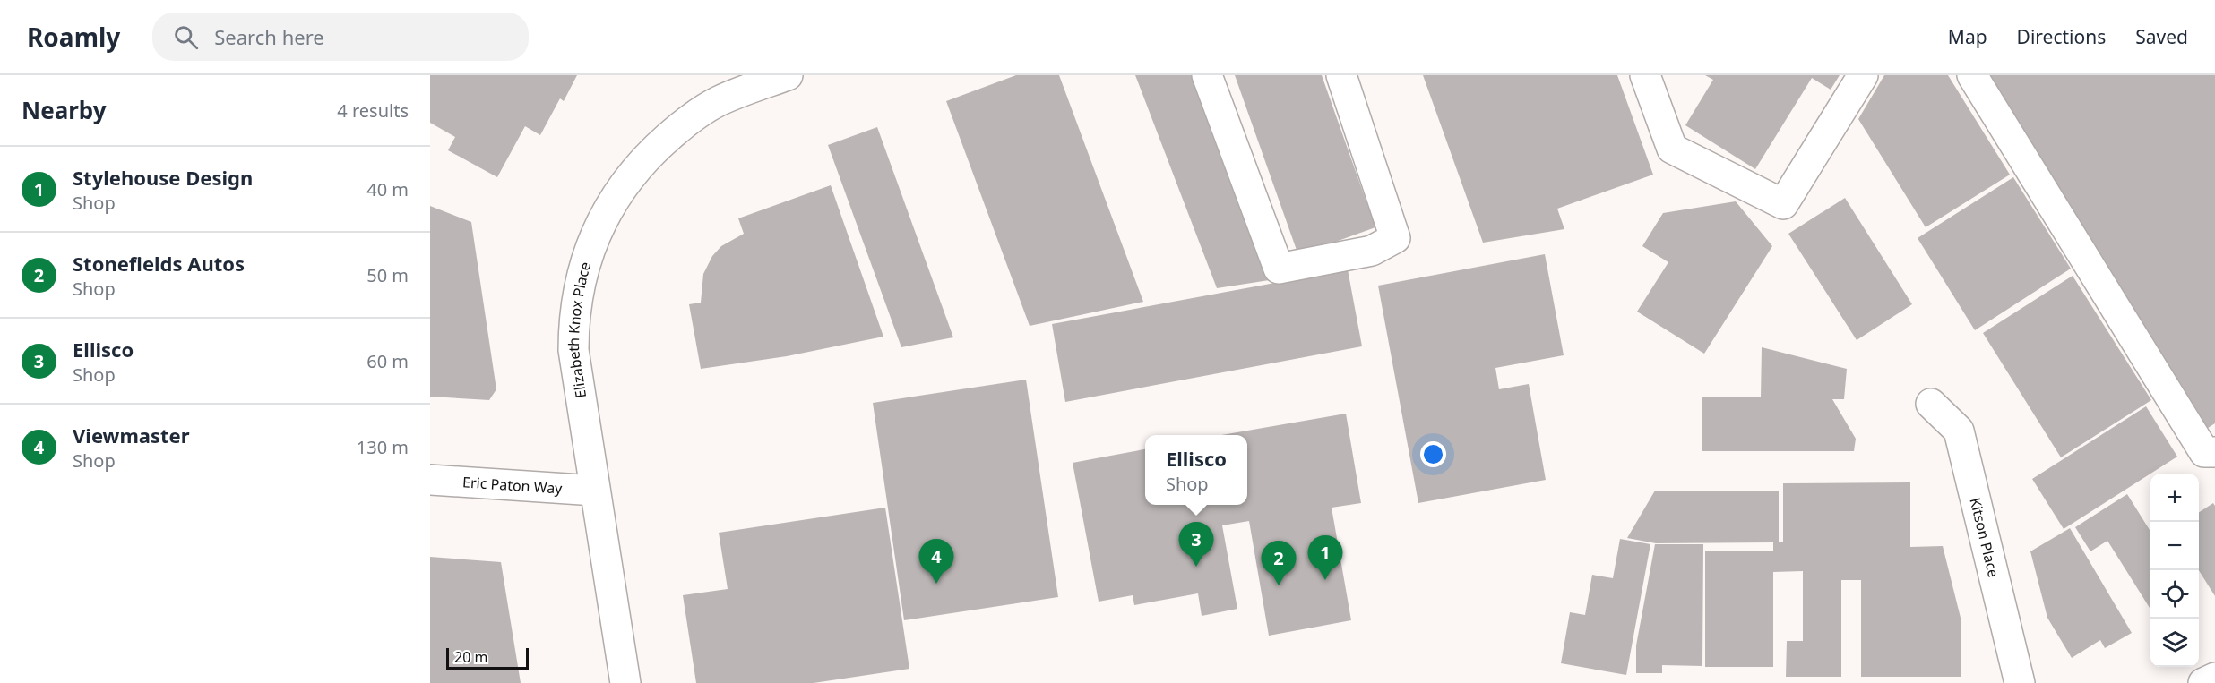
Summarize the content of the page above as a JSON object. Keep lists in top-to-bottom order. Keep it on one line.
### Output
{"streets":{"street":["Elizabeth Knox Place","Eric Paton Way","Kitson Place"]},"crossings":[["Elizabeth Knox Place","Eric Paton Way"]],"scale_bar":"20 m","page":{"header":"Roamly","search":"Search here","nav":["Map","Directions","Saved"],"heading":["Nearby","4 results"],"list":[{"mark":"1","name":"Stylehouse Design","note":"Shop","value":"40 m"},{"mark":"2","name":"Stonefields Autos","note":"Shop","value":"50 m"},{"mark":"3","name":"Ellisco","note":"Shop","value":"60 m"},{"mark":"4","name":"Viewmaster","note":"Shop","value":"130 m"}],"popup":["Ellisco","Shop"],"map_buttons":["+","−"],"pins":["3","1","4","2"],"scale":"20 m"}}
